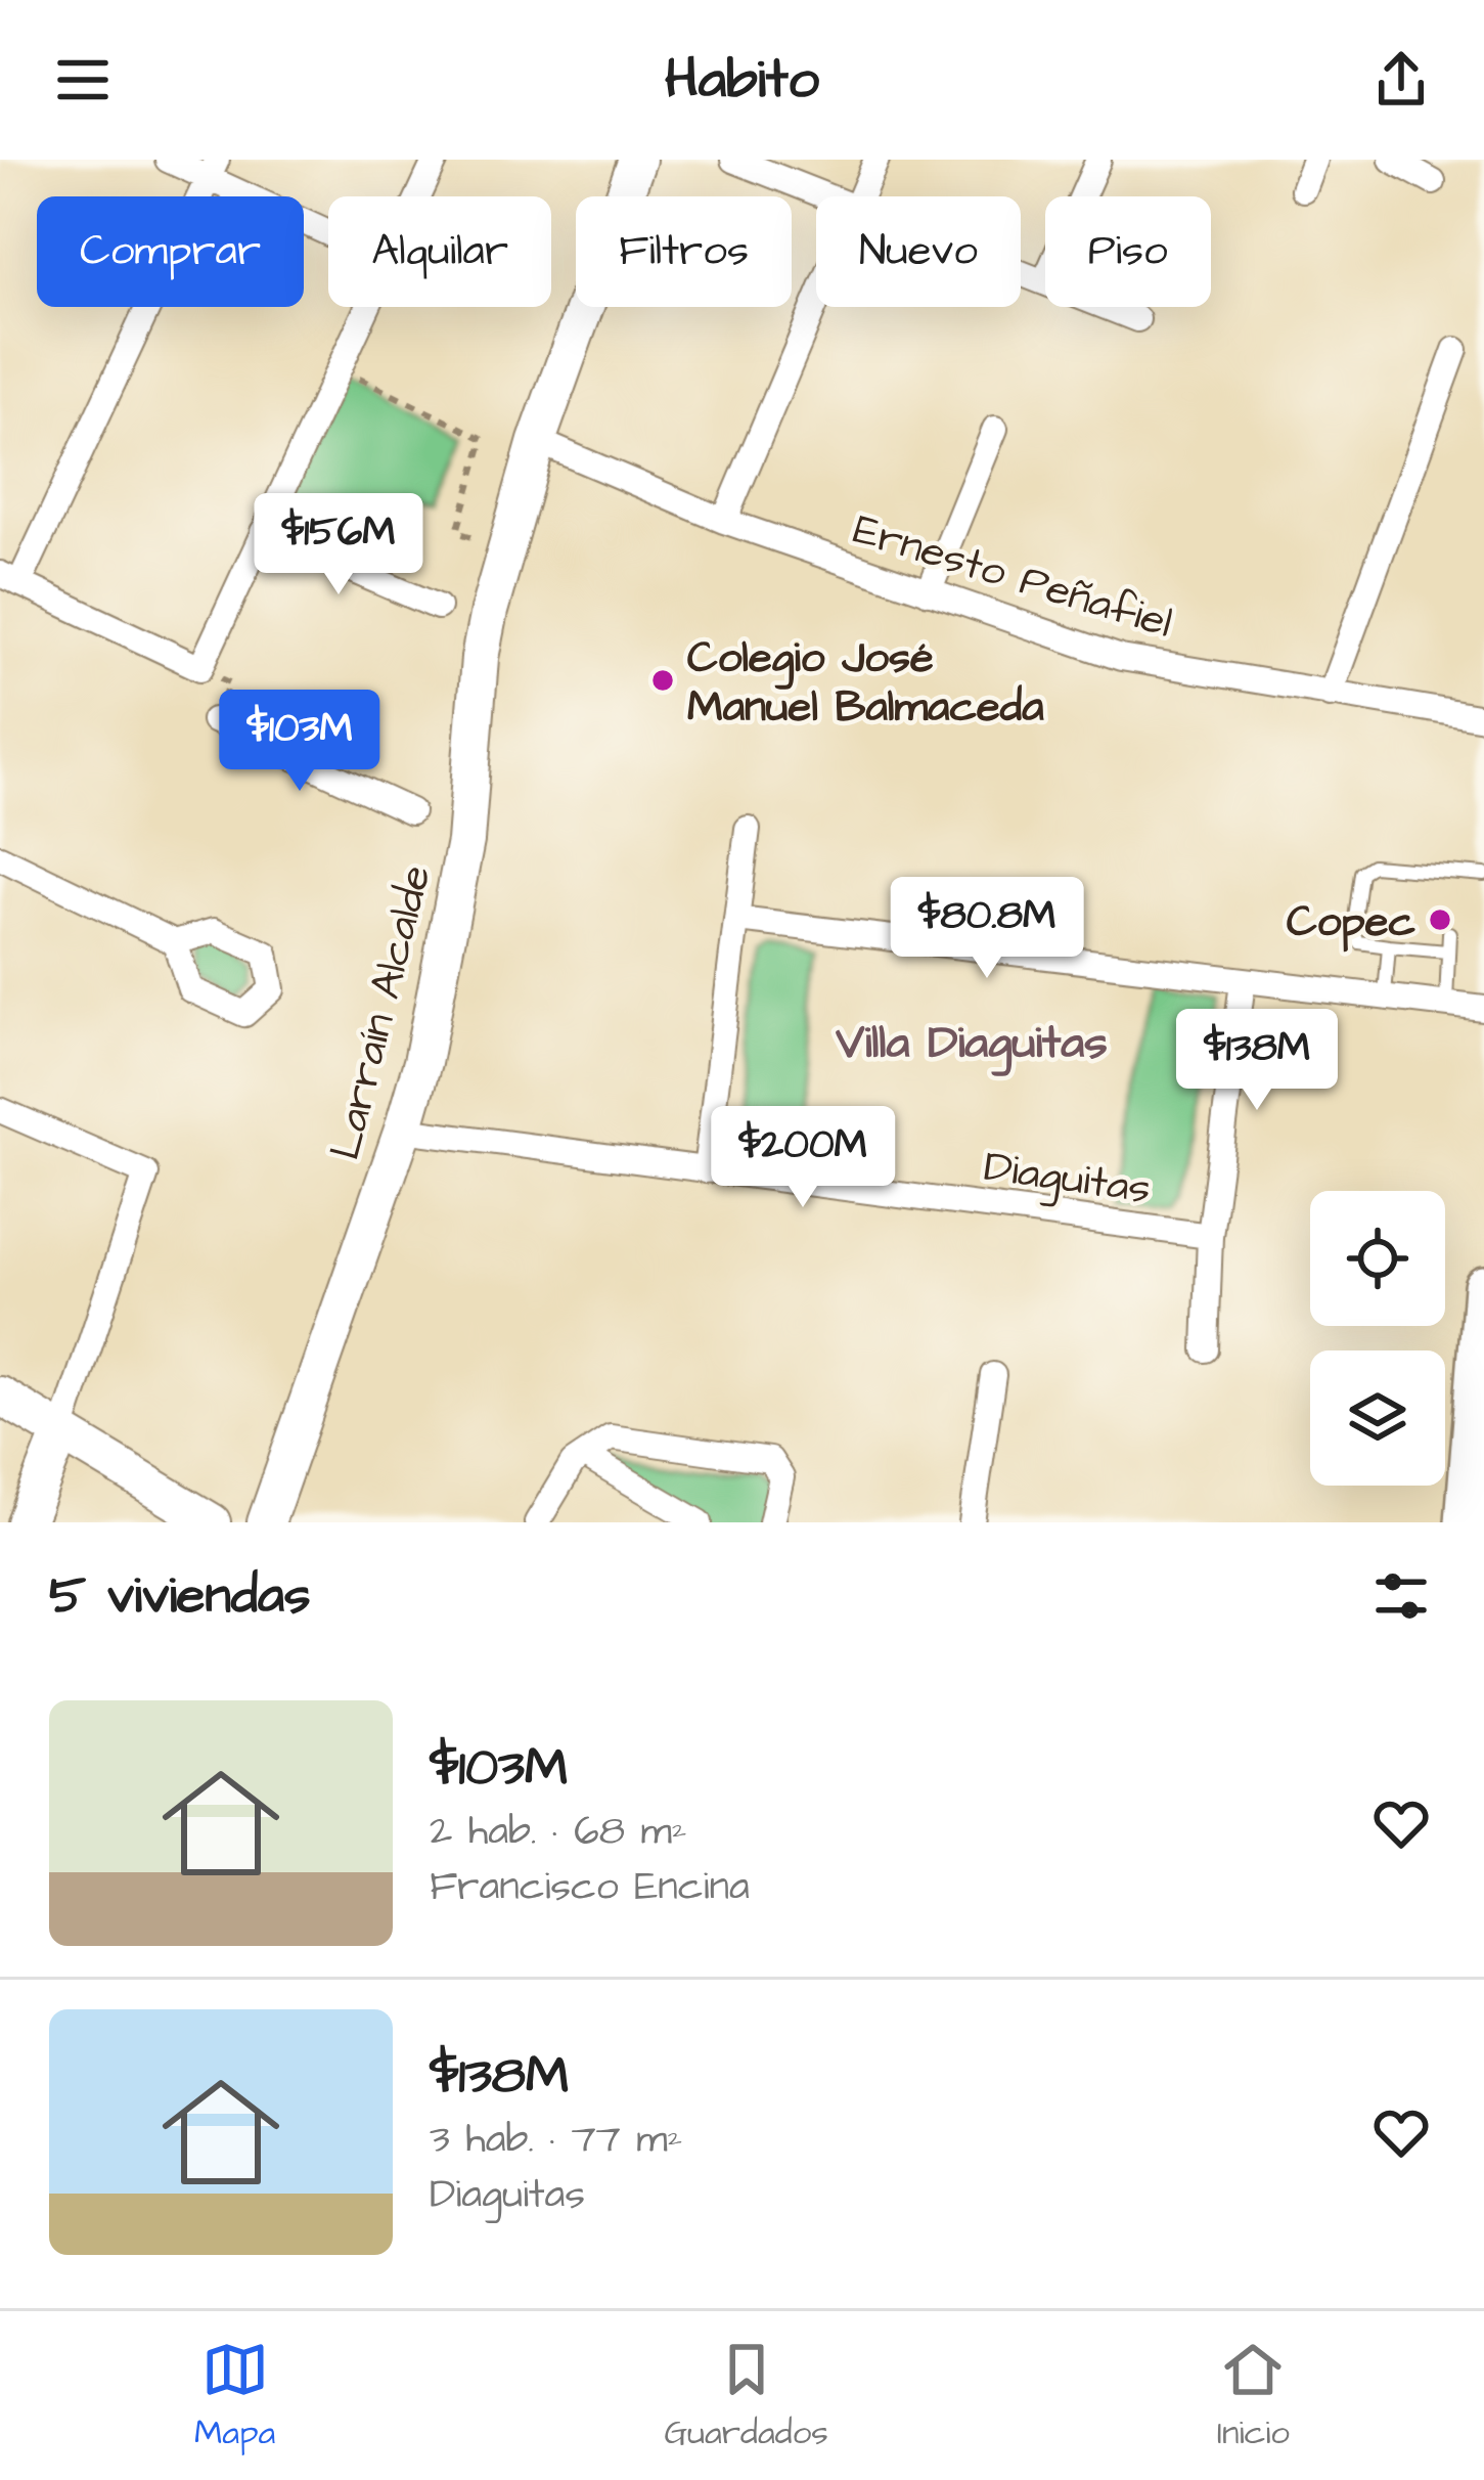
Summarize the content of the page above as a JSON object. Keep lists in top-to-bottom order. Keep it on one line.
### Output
{"streets":{"street":["Ernesto Peñafiel","Larraín Alcalde","Diaguitas"]},"crossings":[["Ernesto Peñafiel","Larraín Alcalde"],["Larraín Alcalde","Diaguitas"]],"districts":["Villa Diaguitas"],"places":["Colegio José Manuel Balmaceda","Copec"],"page":{"header":"Habito","chip":["Comprar","Alquilar","Filtros","Nuevo","Piso"],"price":["$156M","$103M","$80.8M","$138M","$200M"],"heading":"5 viviendas","list":[{"name":"$103M","note":"2 hab. · 68 m² · Francisco Encina"},{"name":"$138M","note":"3 hab. · 77 m² · Diaguitas"}],"tabs":["Mapa","Guardados","Inicio"]}}
